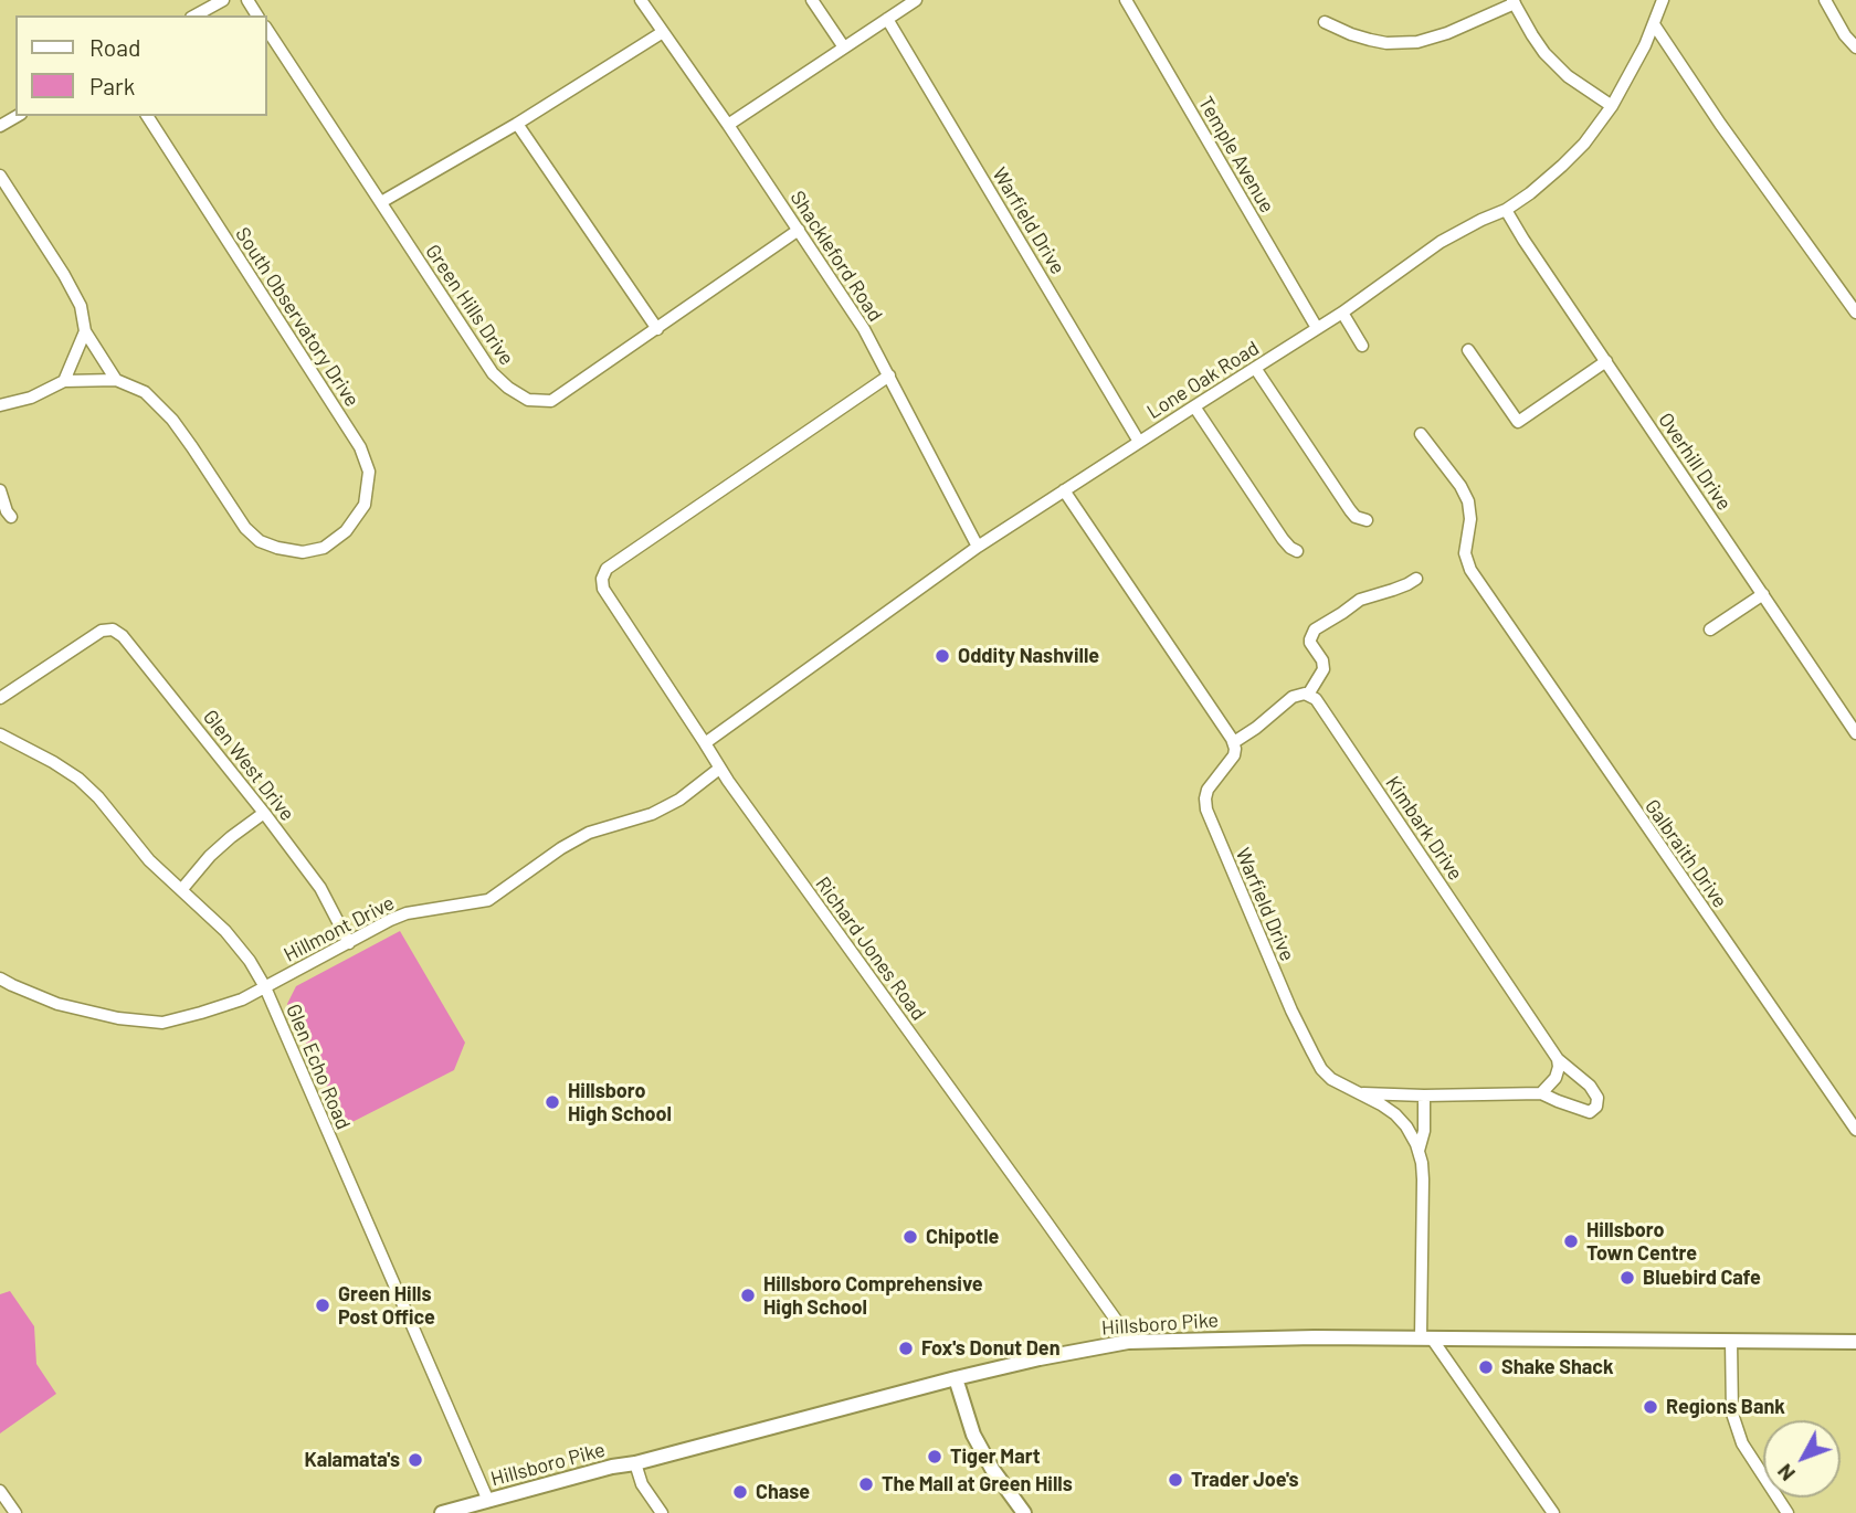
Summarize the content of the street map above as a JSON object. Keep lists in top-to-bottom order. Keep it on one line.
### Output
{"streets":{"main road":["Hillsboro Pike"],"street":["Temple Avenue","Warfield Drive","Shackleford Road","Green Hills Drive","South Observatory Drive","Lone Oak Road","Overhill Drive","Glen West Drive","Kimbark Drive","Galbraith Drive","Hillmont Drive","Richard Jones Road","Glen Echo Road"]},"crossings":[["Temple Avenue","Lone Oak Road"],["Warfield Drive","Lone Oak Road"],["Warfield Drive","Kimbark Drive"],["Warfield Drive","Hillsboro Pike"],["Shackleford Road","Green Hills Drive"],["Shackleford Road","Lone Oak Road"],["Shackleford Road","Richard Jones Road"],["Lone Oak Road","Overhill Drive"],["Lone Oak Road","Richard Jones Road"],["Glen West Drive","Hillmont Drive"],["Hillmont Drive","Richard Jones Road"],["Hillmont Drive","Glen Echo Road"],["Richard Jones Road","Hillsboro Pike"],["Glen Echo Road","Hillsboro Pike"]],"places":["Oddity Nashville","Hillsboro High School","Chipotle","Hillsboro Town Centre","Bluebird Cafe","Hillsboro Comprehensive High School","Green Hills Post Office","Fox's Donut Den","Shake Shack","Regions Bank","Tiger Mart","Kalamata's","Trader Joe's","The Mall at Green Hills","Chase"],"legend":["Road","Park"],"north":"bottom left"}
